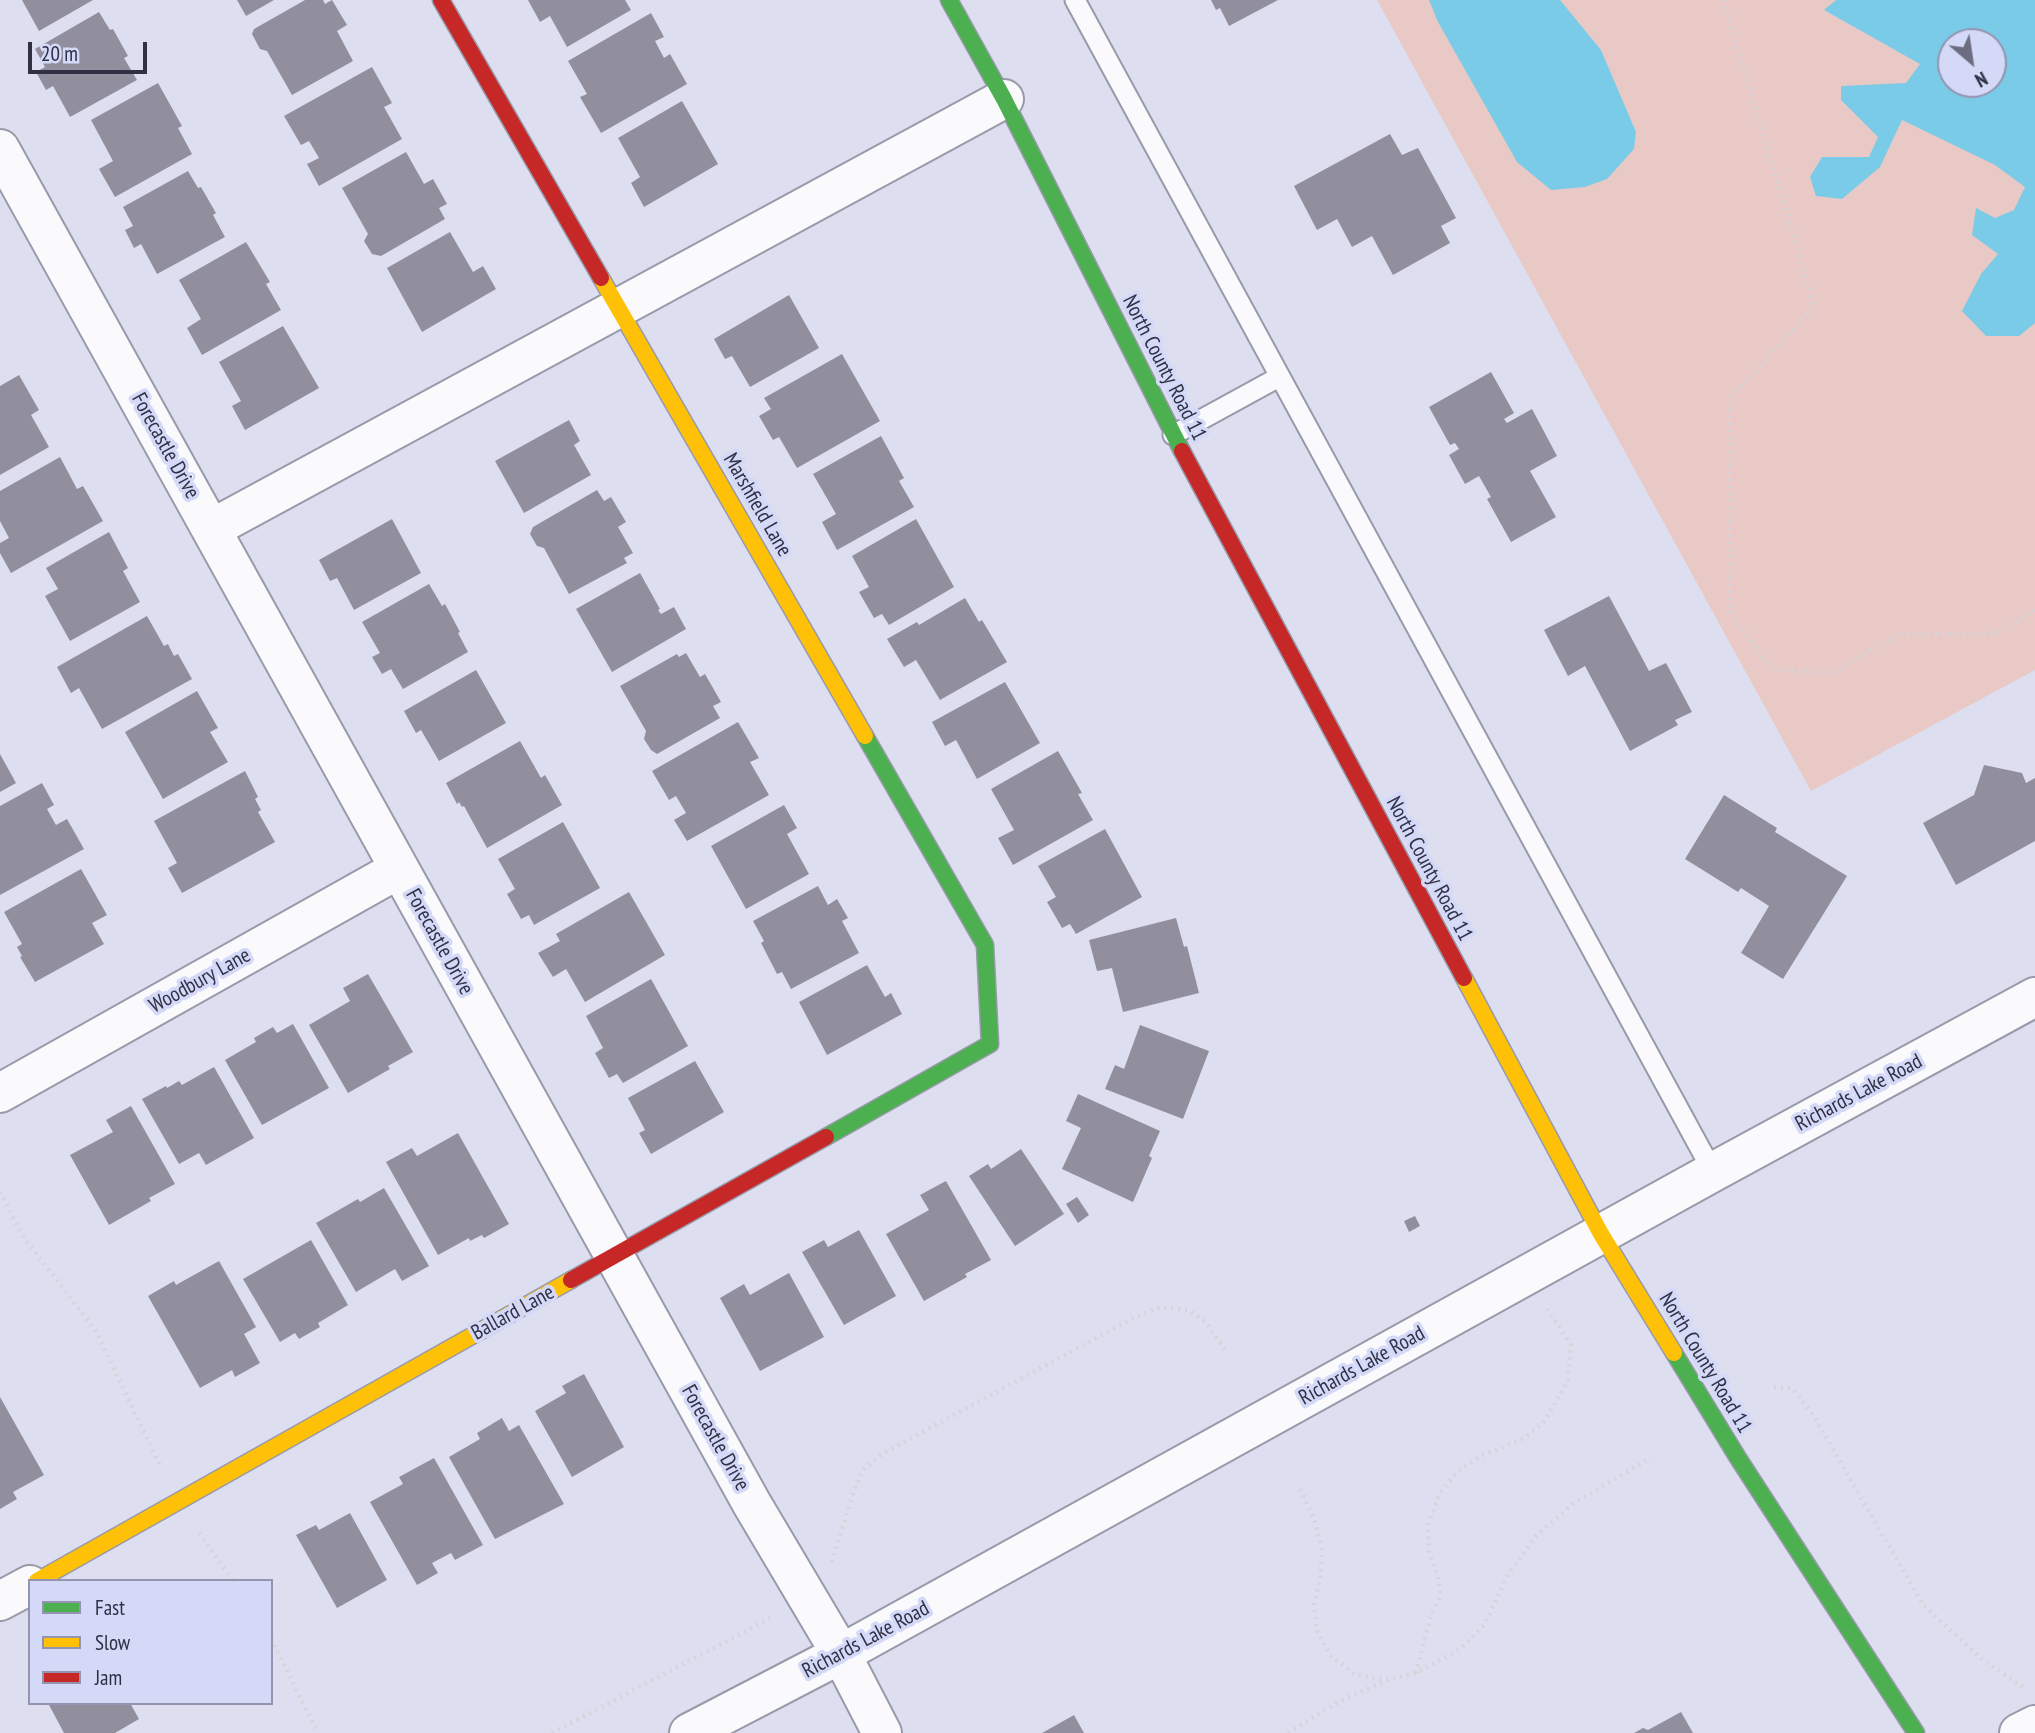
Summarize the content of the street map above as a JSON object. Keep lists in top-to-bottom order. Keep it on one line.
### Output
{"streets":{"street":["North County Road 11","Forecastle Drive","Marshfield Lane","Woodbury Lane","Richards Lake Road","Ballard Lane"]},"crossings":[["North County Road 11","Richards Lake Road"],["Forecastle Drive","Woodbury Lane"],["Forecastle Drive","Richards Lake Road"],["Forecastle Drive","Ballard Lane"],["Marshfield Lane","Ballard Lane"]],"legend":["Fast","Slow","Jam"],"scale_bar":"20 m","north":"bottom right"}
